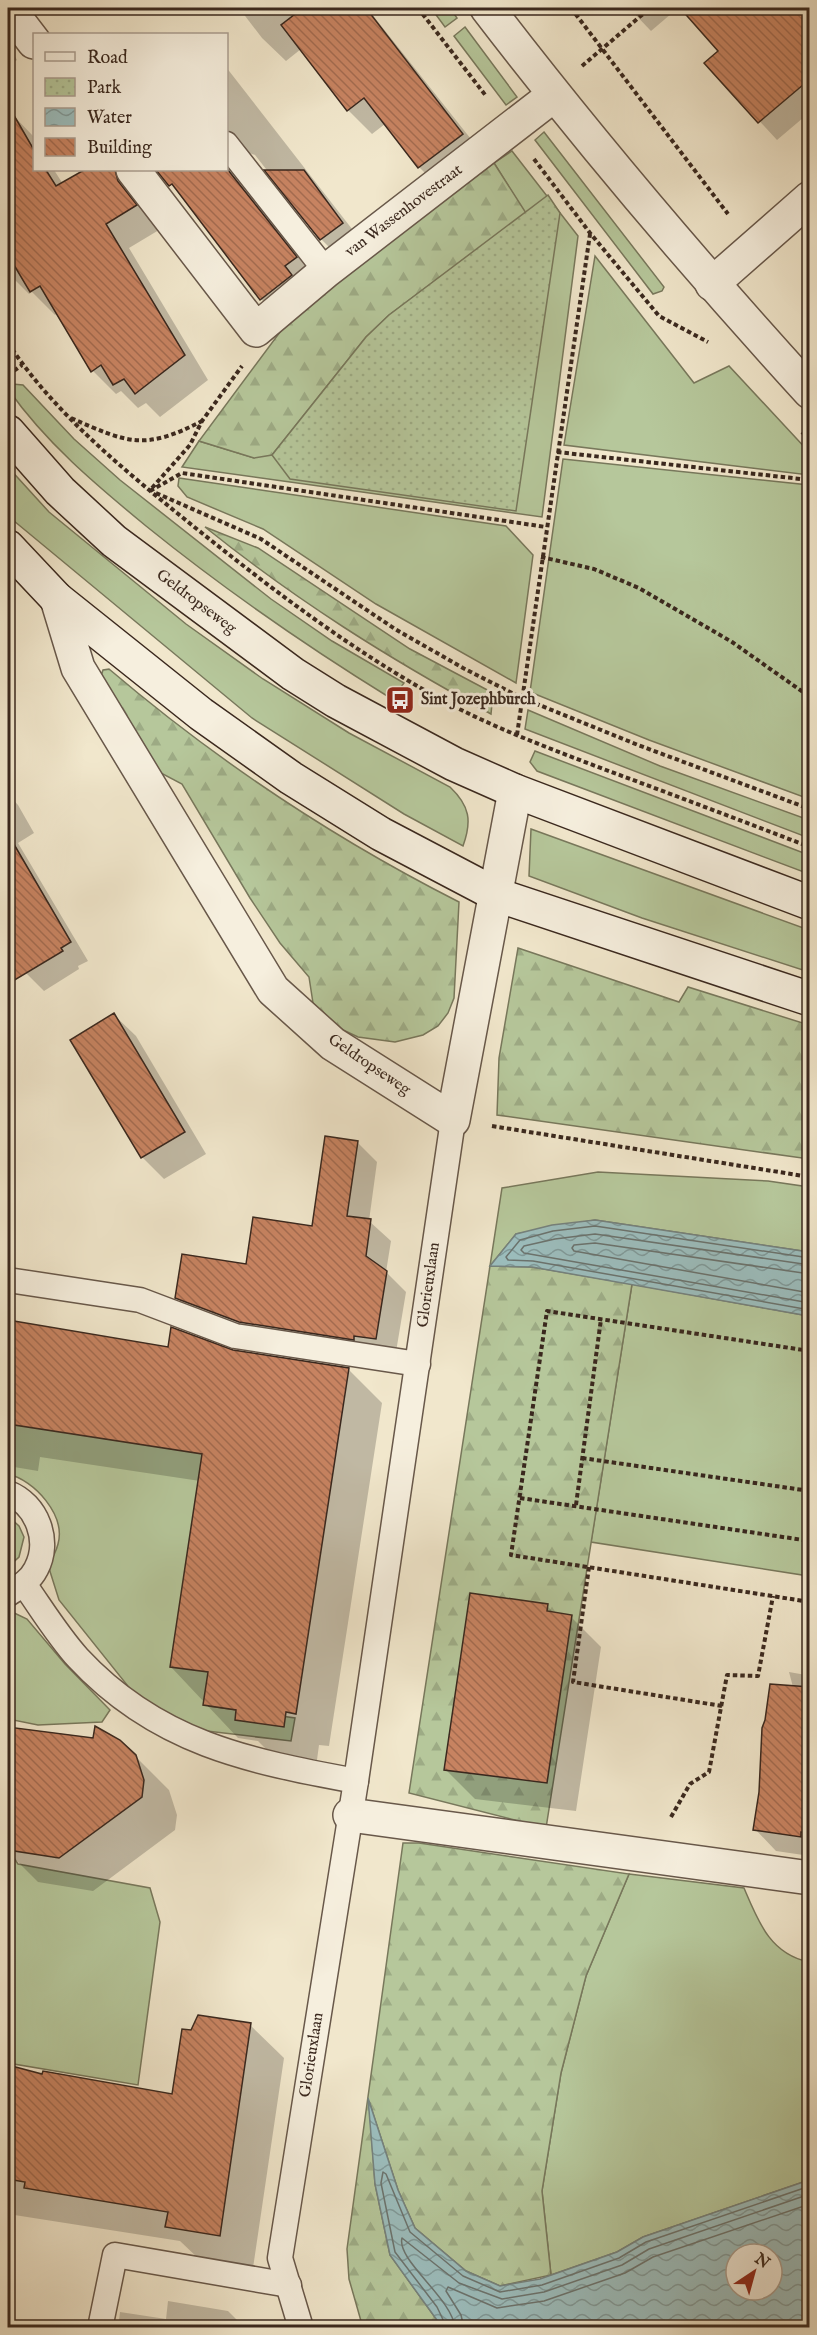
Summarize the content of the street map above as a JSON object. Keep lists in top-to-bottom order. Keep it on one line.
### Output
{"streets":{"street":["van Wassenhovestraat","Geldropseweg","Glorieuxlaan"]},"crossings":[["Geldropseweg","Glorieuxlaan"]],"places":{"bus stop":["Sint Jozephburch"]},"legend":["Road","Park","Water","Building"],"north":"top right"}
